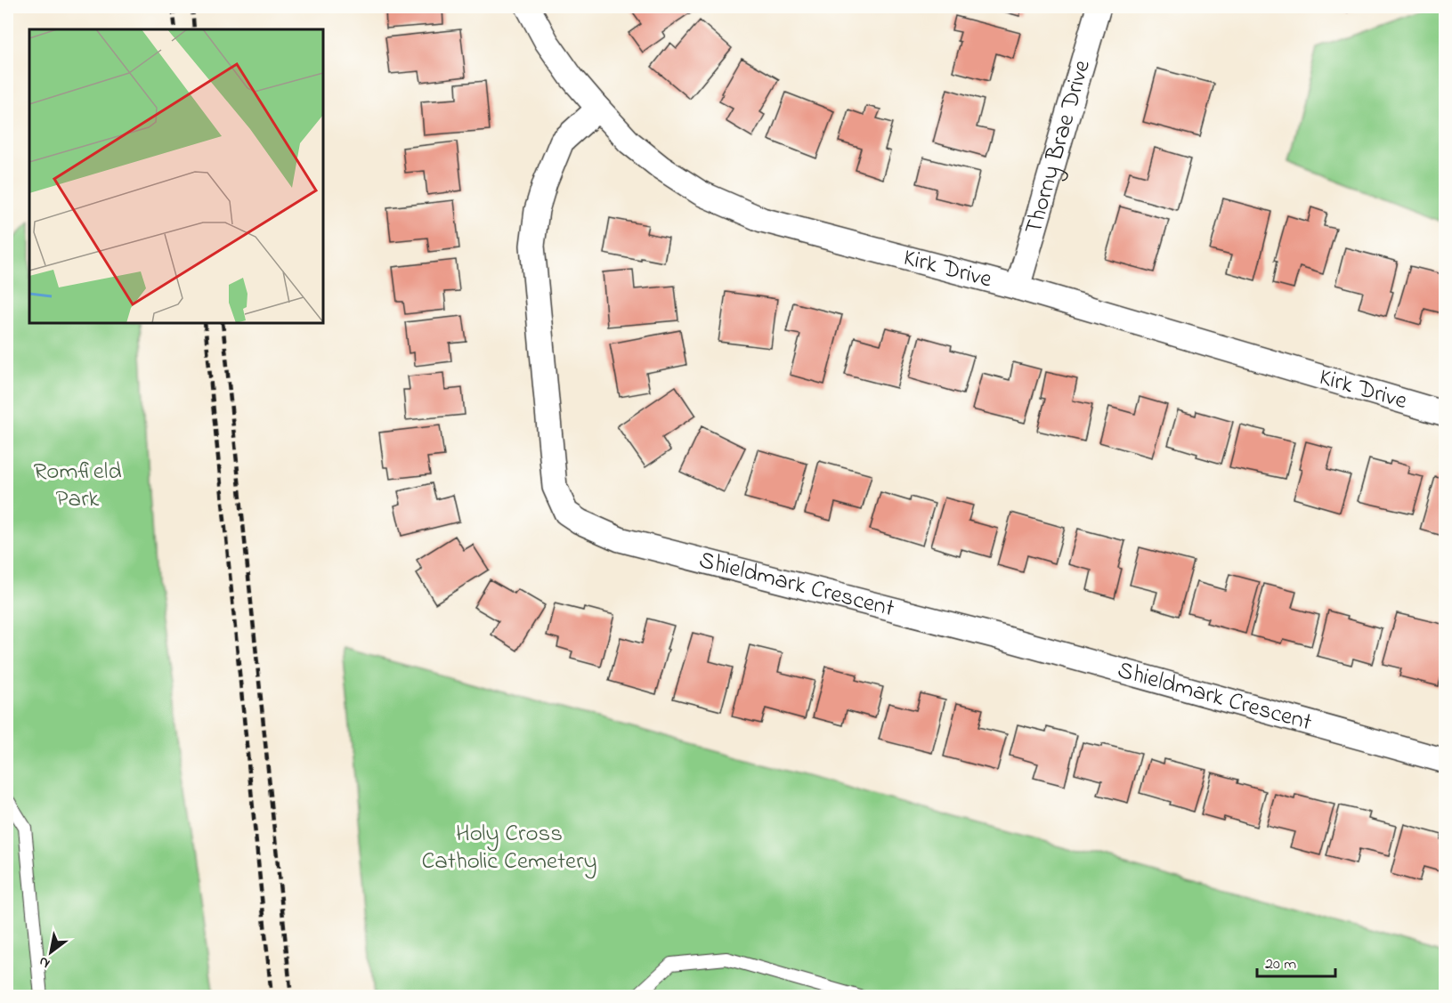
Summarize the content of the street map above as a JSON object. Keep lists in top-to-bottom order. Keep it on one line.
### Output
{"streets":{"street":["Thorny Brae Drive","Kirk Drive","Shieldmark Crescent"]},"crossings":[["Thorny Brae Drive","Kirk Drive"],["Kirk Drive","Shieldmark Crescent"]],"parks":["Romfield Park","Holy Cross Catholic Cemetery"],"scale_bar":"20 m","north":"bottom left"}
